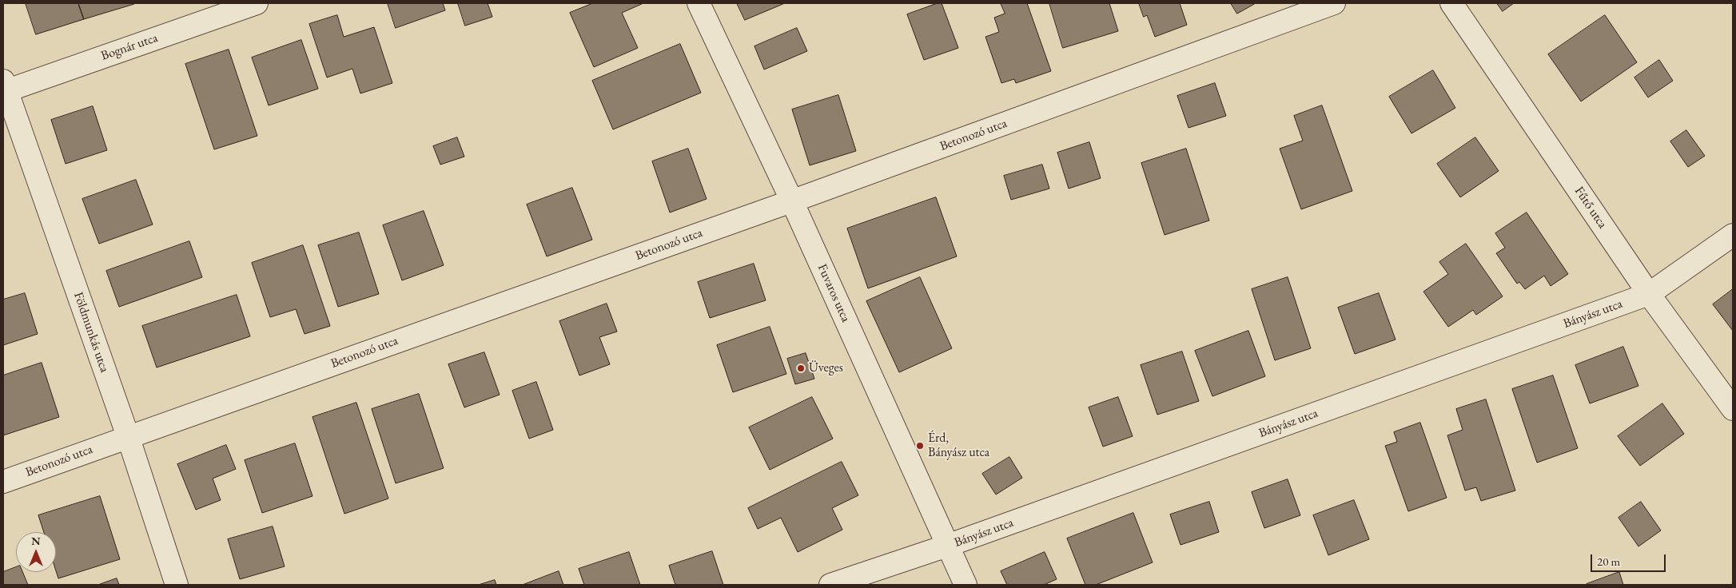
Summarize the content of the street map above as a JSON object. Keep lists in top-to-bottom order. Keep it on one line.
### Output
{"streets":{"street":["Bognár utca","Betonozó utca","Fűtő utca","Fuvaros utca","Bányász utca","Földmunkás utca"]},"crossings":[["Bognár utca","Földmunkás utca"],["Betonozó utca","Fuvaros utca"],["Betonozó utca","Földmunkás utca"],["Fűtő utca","Bányász utca"],["Fuvaros utca","Bányász utca"]],"places":["Üveges","Érd, Bányász utca"],"scale_bar":"20 m","north":"top"}
